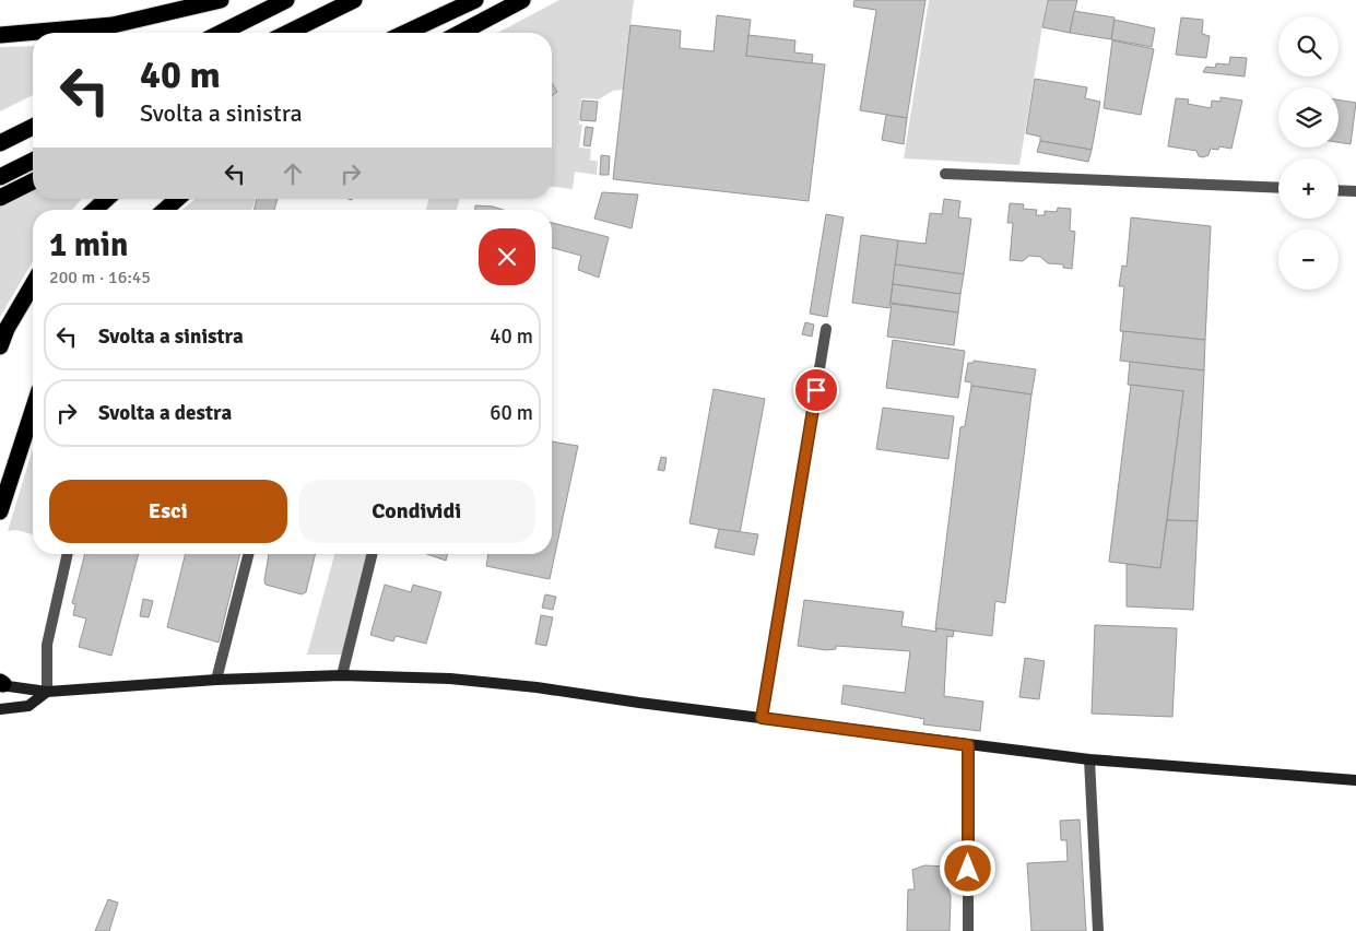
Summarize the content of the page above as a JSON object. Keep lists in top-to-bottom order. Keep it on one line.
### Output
{"page":{"map_buttons":["+","−"],"turn":["40 m","Svolta a sinistra"],"heading":["1 min","200 m · 16:45"],"list":[{"name":"Svolta a sinistra","value":"40 m"},{"name":"Svolta a destra","value":"60 m"}],"buttons":["Esci","Condividi"]}}
